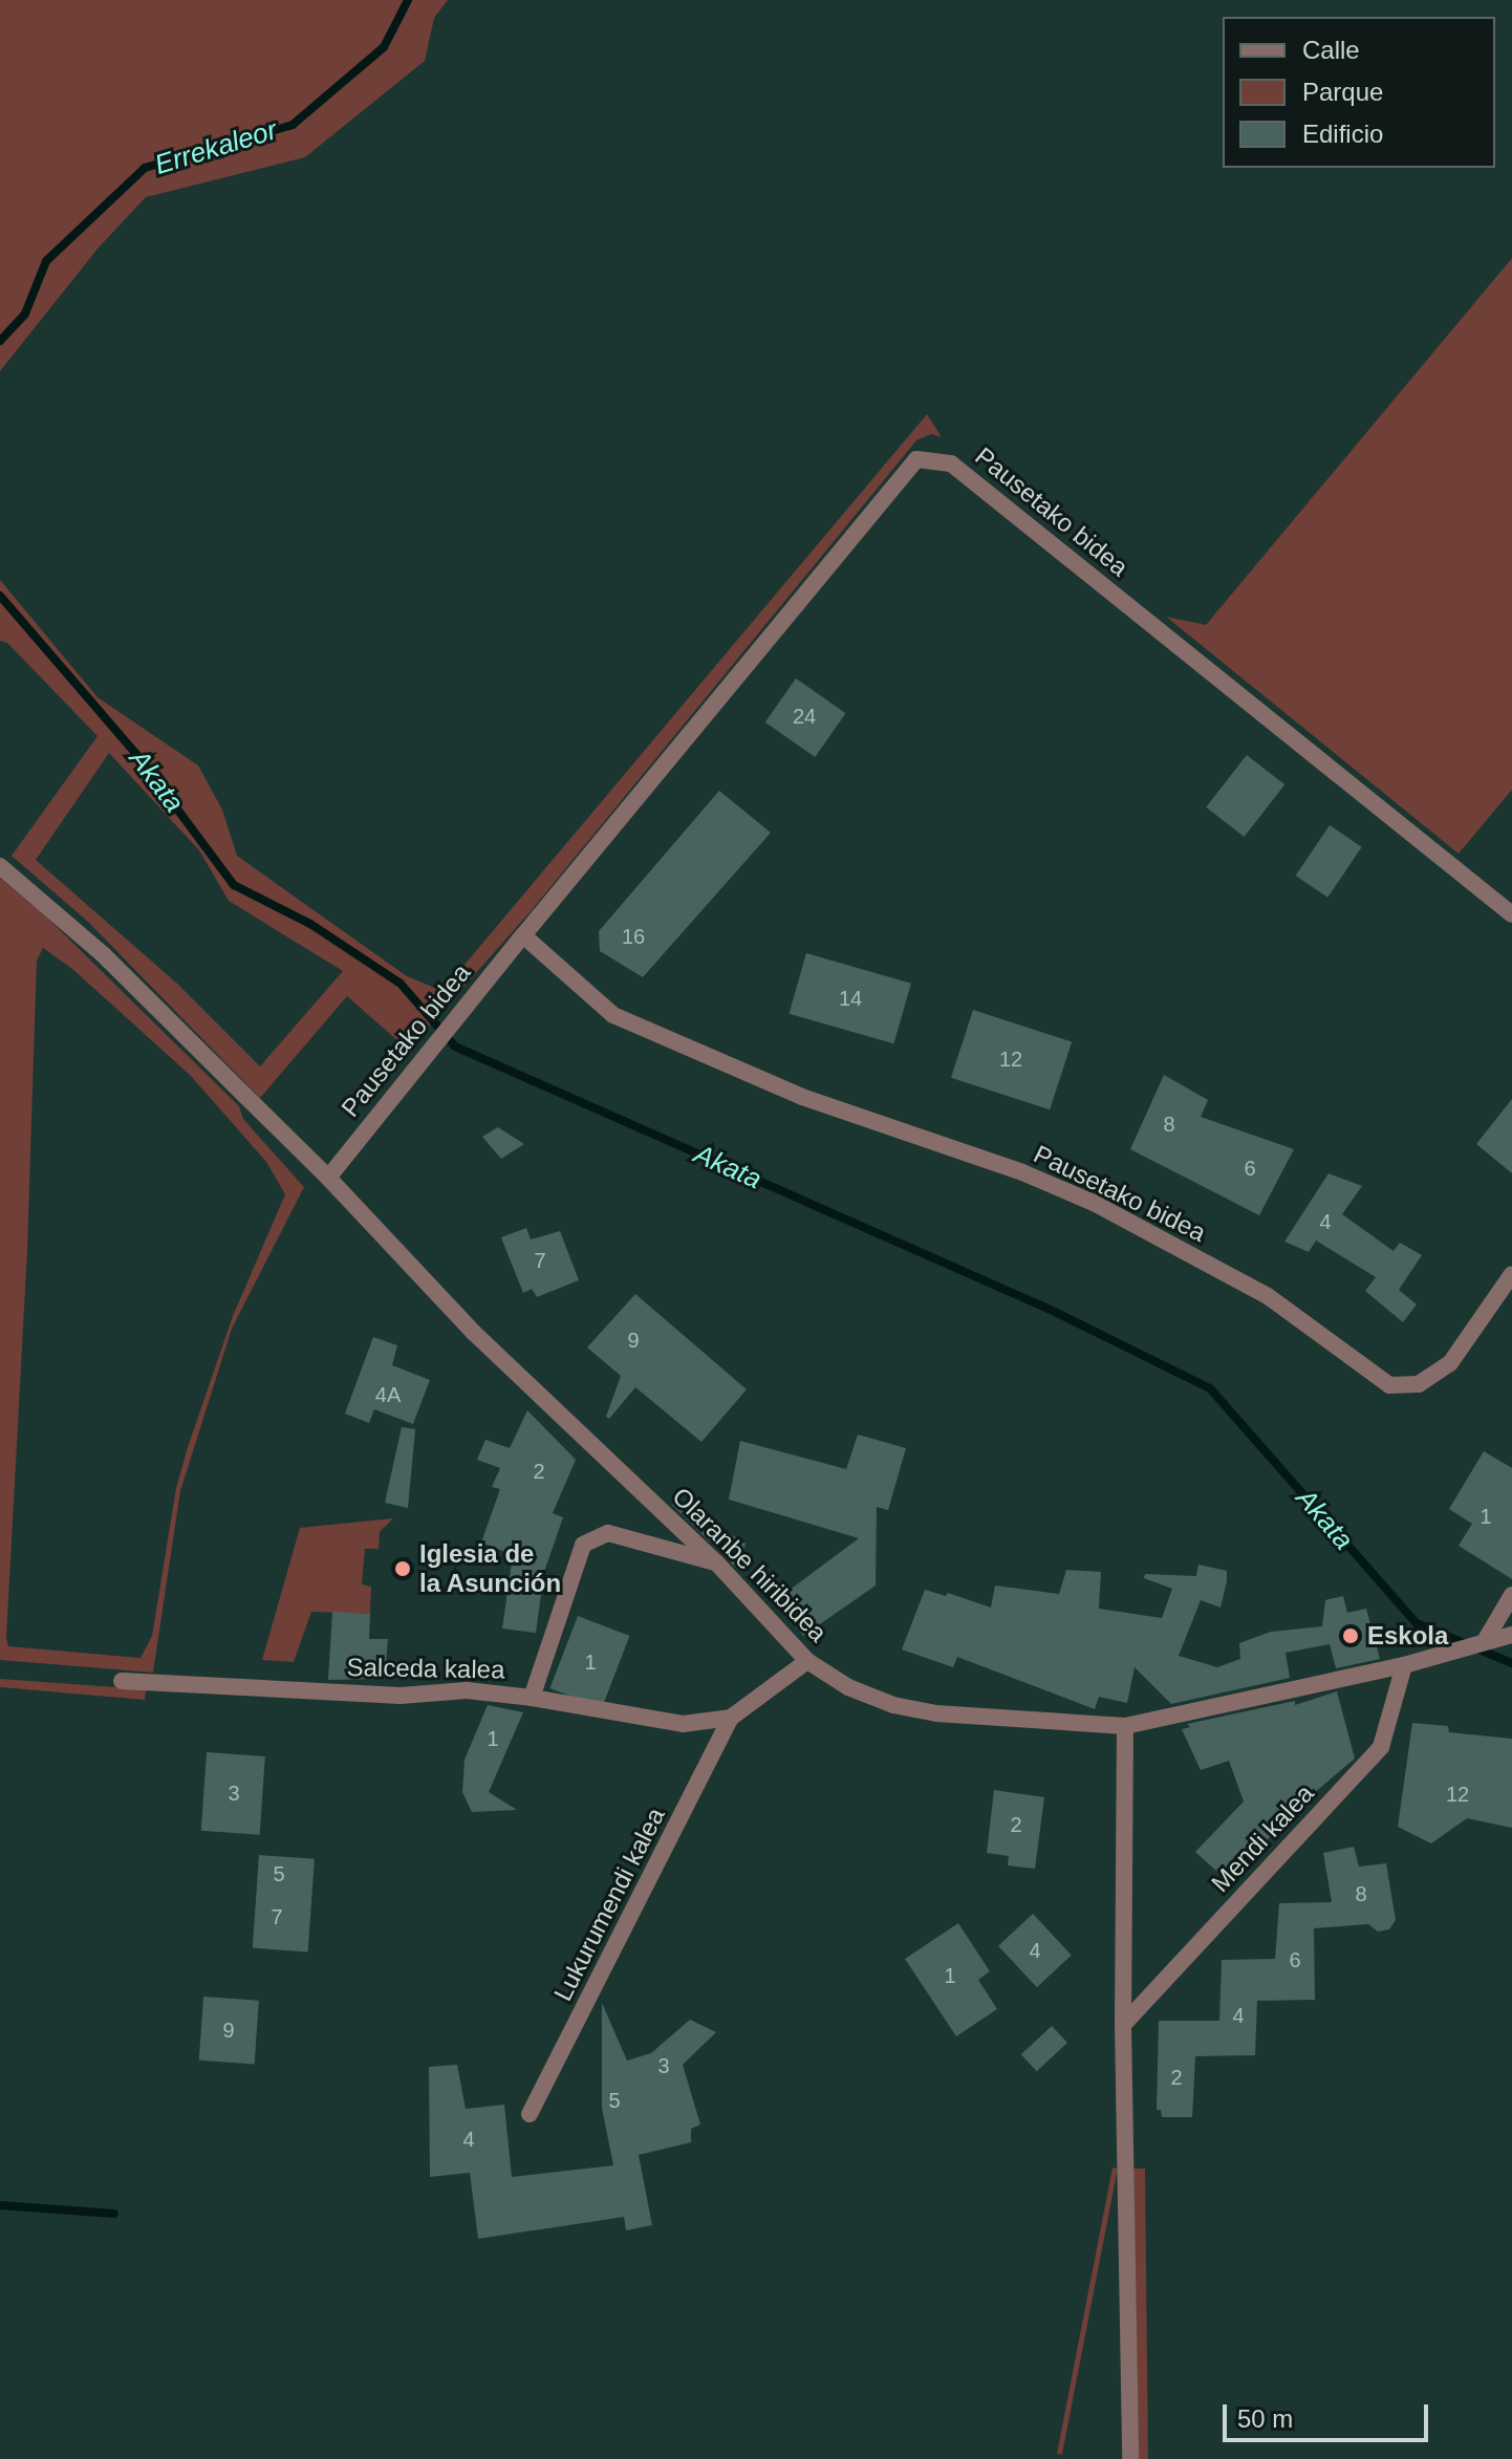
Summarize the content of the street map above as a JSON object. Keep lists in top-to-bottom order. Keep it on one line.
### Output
{"streets":{"street":["Pausetako bidea","Olaranbe hiribidea","Salceda kalea","Mendi kalea","Lukurumendi kalea"]},"crossings":[["Pausetako bidea","Olaranbe hiribidea"],["Olaranbe hiribidea","Salceda kalea"],["Olaranbe hiribidea","Mendi kalea"],["Salceda kalea","Lukurumendi kalea"]],"water":["Errekaleor","Akata"],"places":["Iglesia de la Asunción","Eskola"],"house_numbers":["24","16","14","12","8","6","4","7","9","4A","2","1","1","1","3","12","2","5","8","7","4","6","1","4","9","3","2","5","4"],"legend":["Calle","Parque","Edificio"],"scale_bar":"50 m"}
